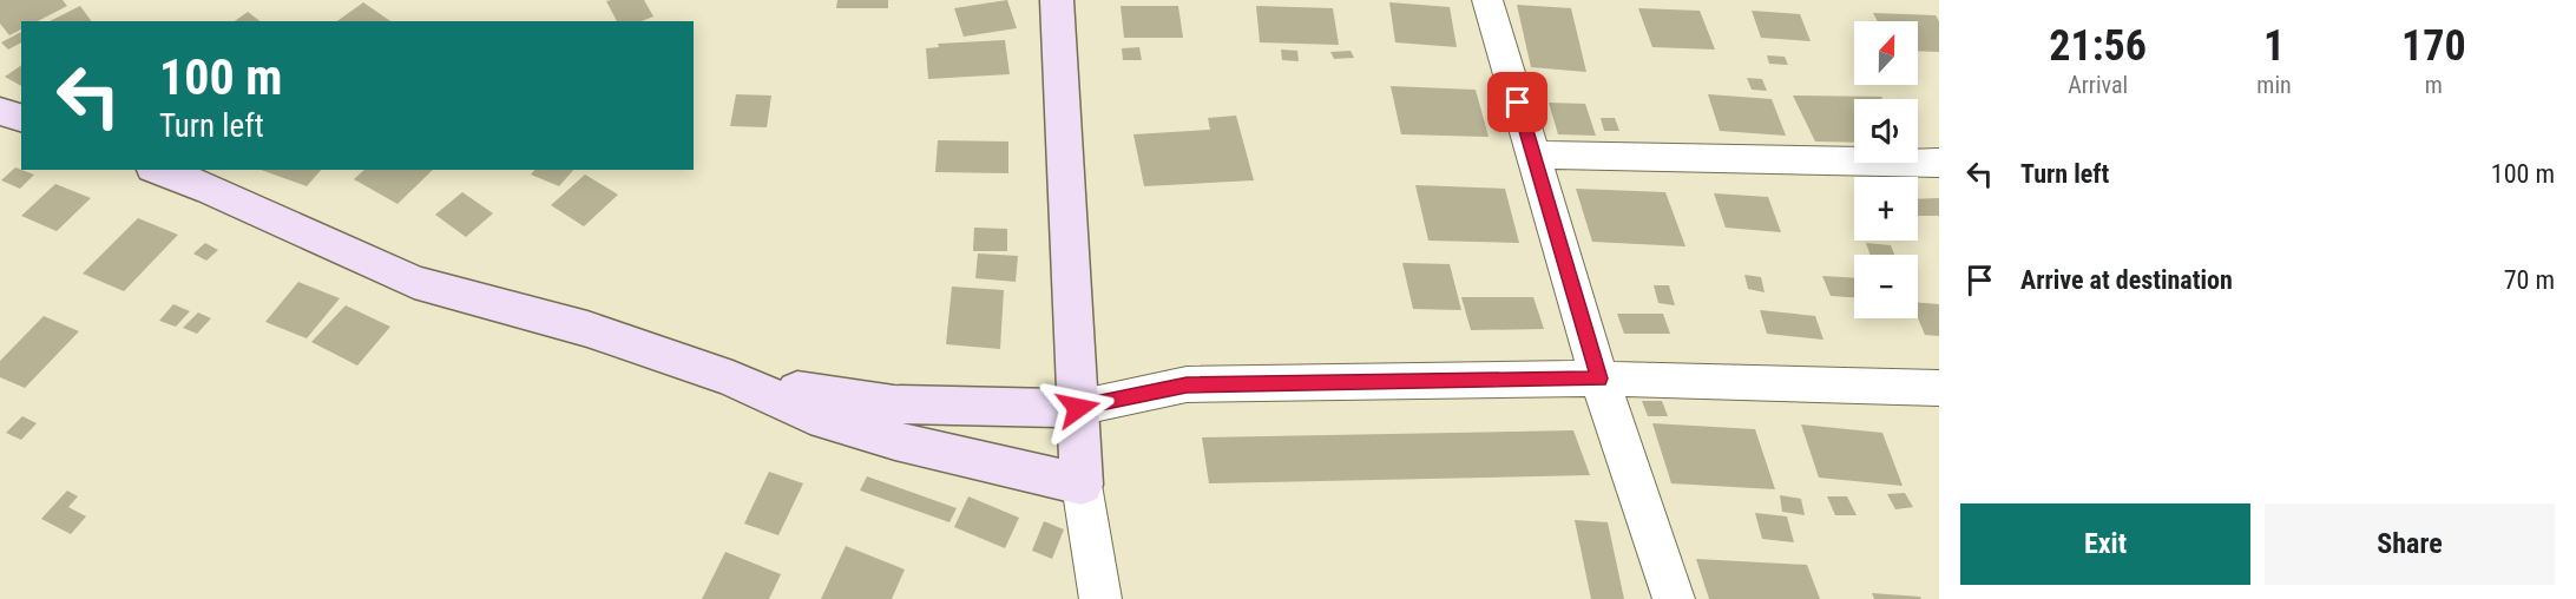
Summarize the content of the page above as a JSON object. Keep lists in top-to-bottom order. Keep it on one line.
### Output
{"north":"top","page":{"eta":["21:56","Arrival","1","min","170","m"],"map_buttons":["+","−"],"turn":["100 m","Turn left"],"list":[{"name":"Turn left","value":"100 m"},{"name":"Arrive at destination","value":"70 m"}],"buttons":["Exit","Share"]}}
